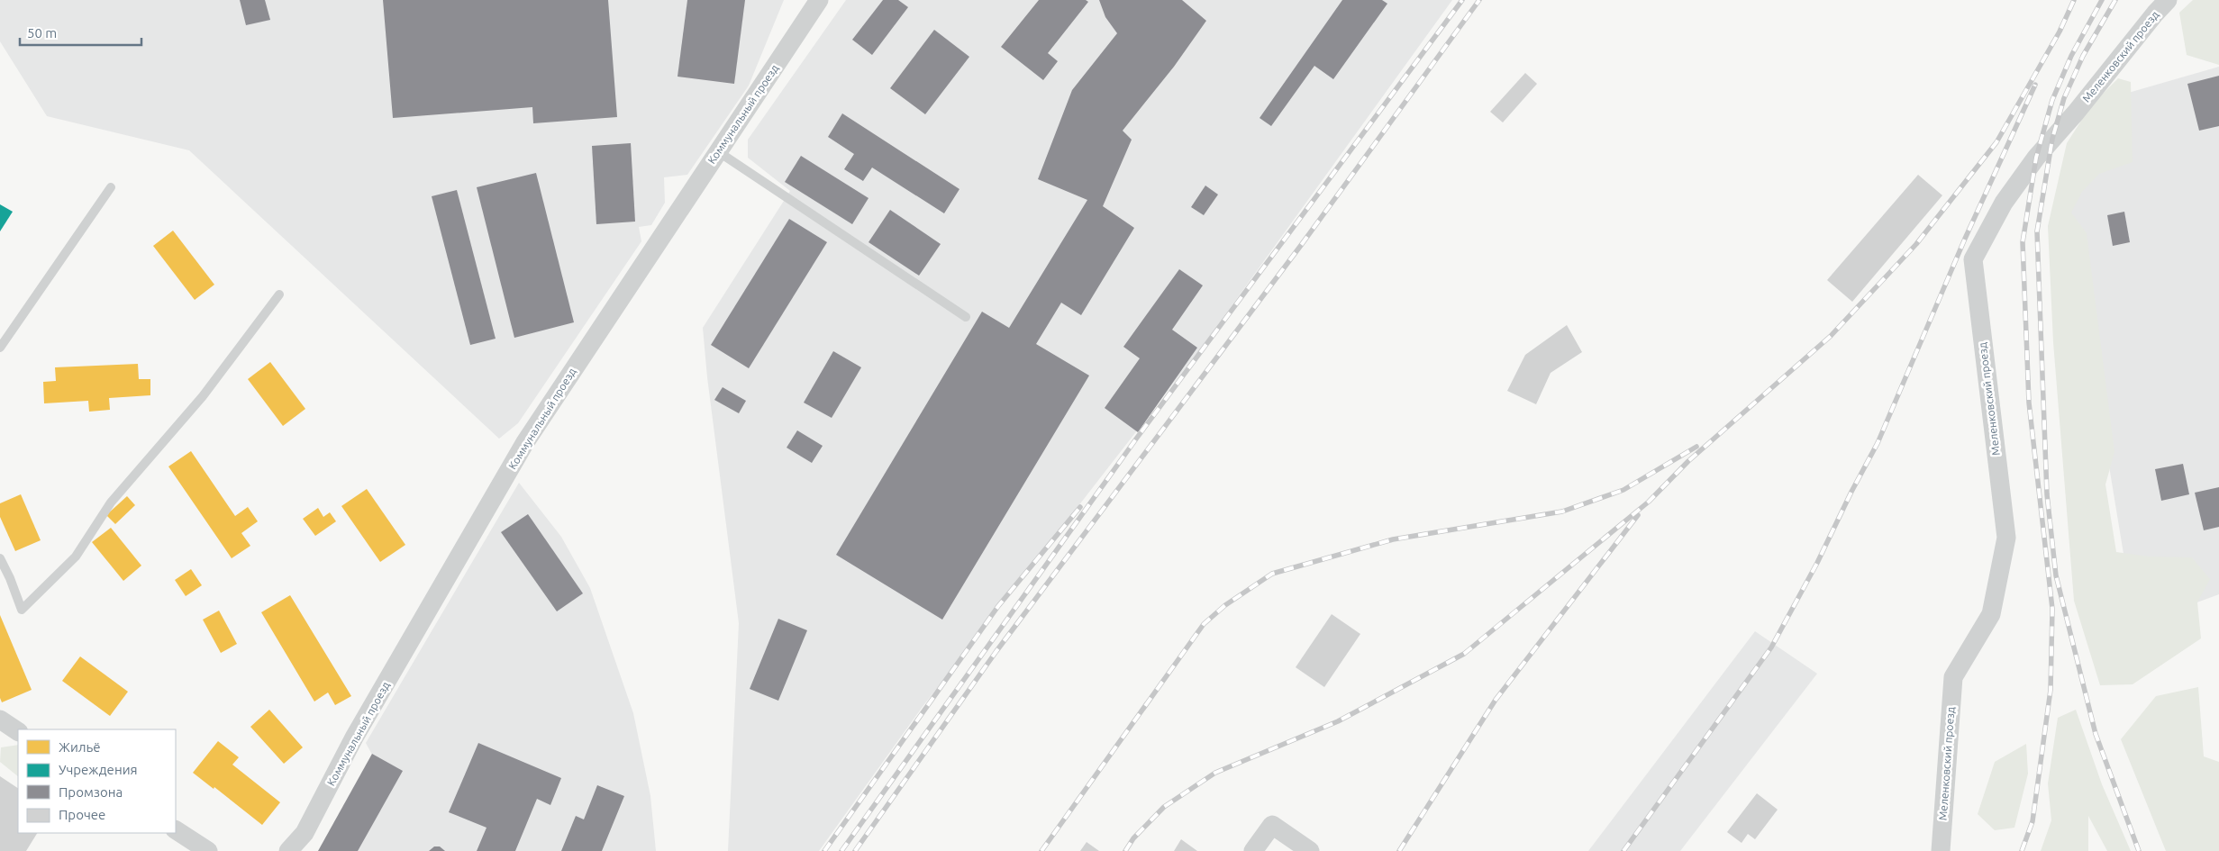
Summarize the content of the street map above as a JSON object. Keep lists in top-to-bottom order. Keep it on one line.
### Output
{"streets":{"street":["Меленковский проезд","Коммунальный проезд"]},"legend":["Жильё","Учреждения","Промзона","Прочее"],"scale_bar":"50 m"}
